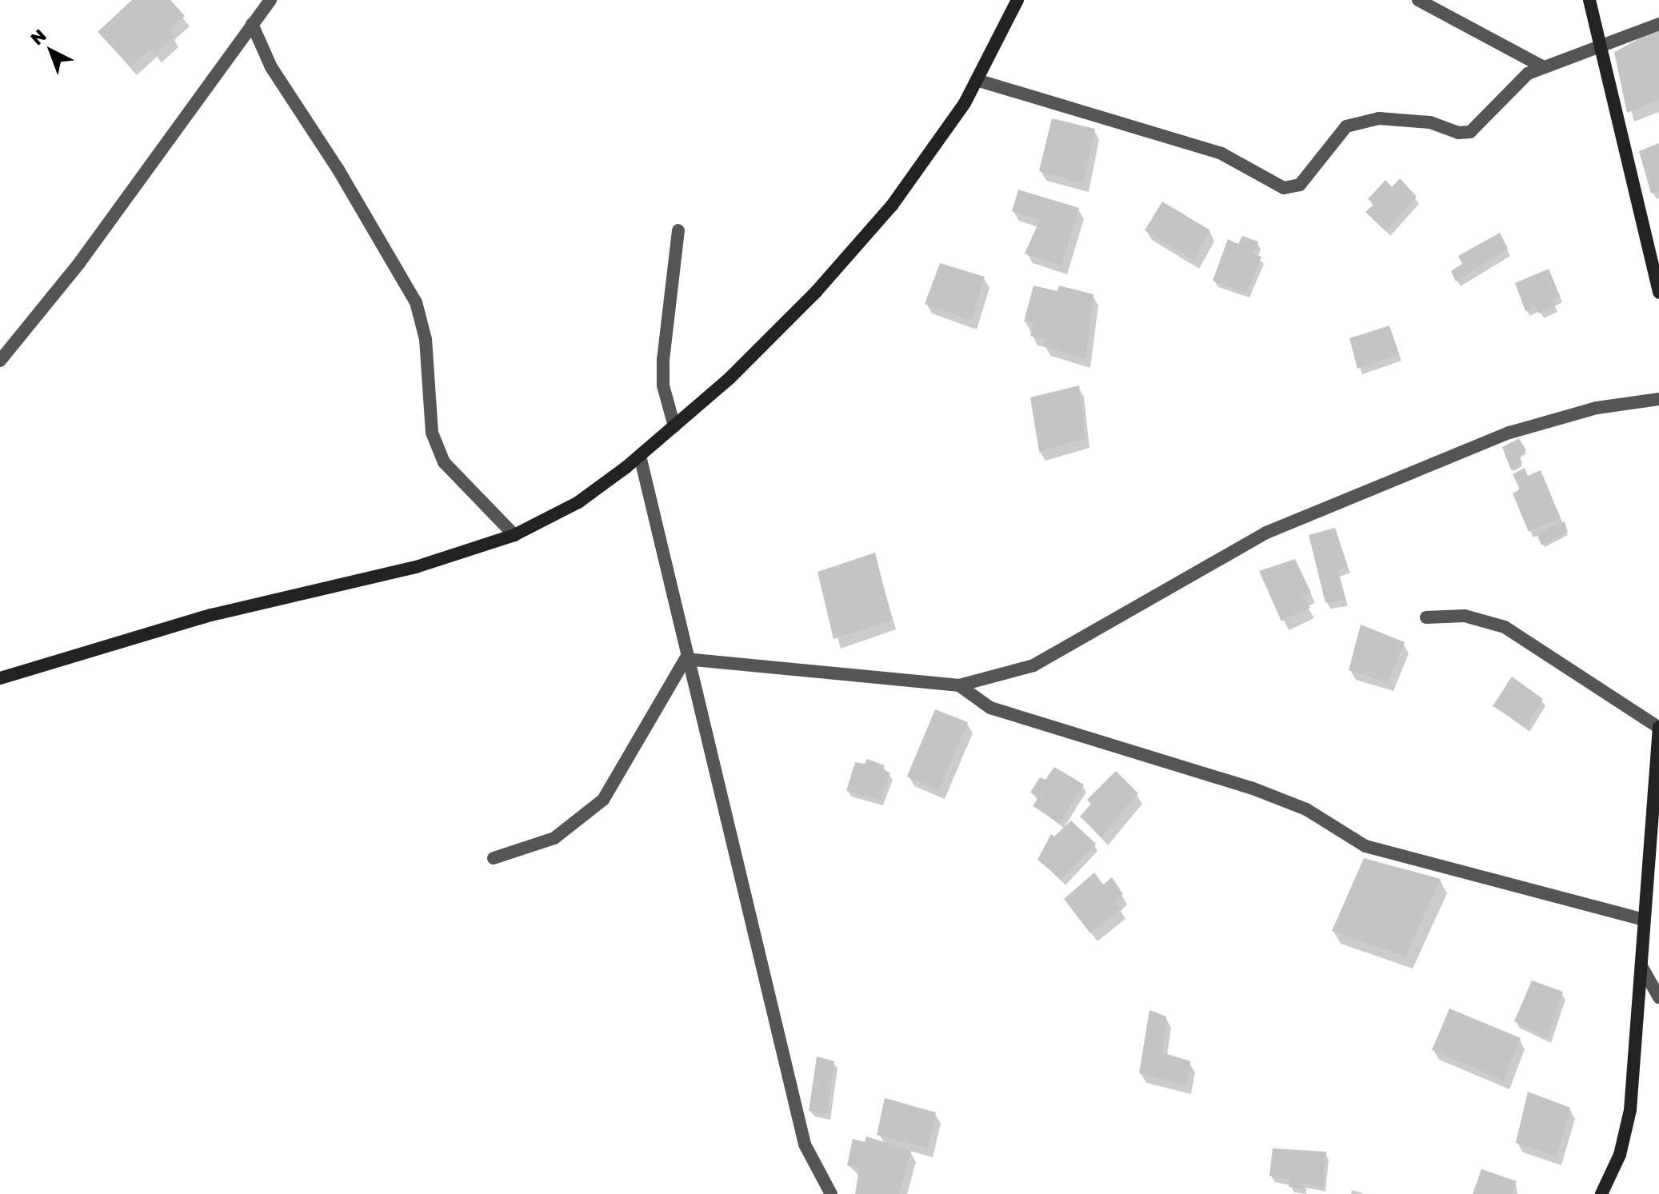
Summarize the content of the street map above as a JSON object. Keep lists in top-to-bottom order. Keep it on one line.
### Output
{"north":"top left"}
